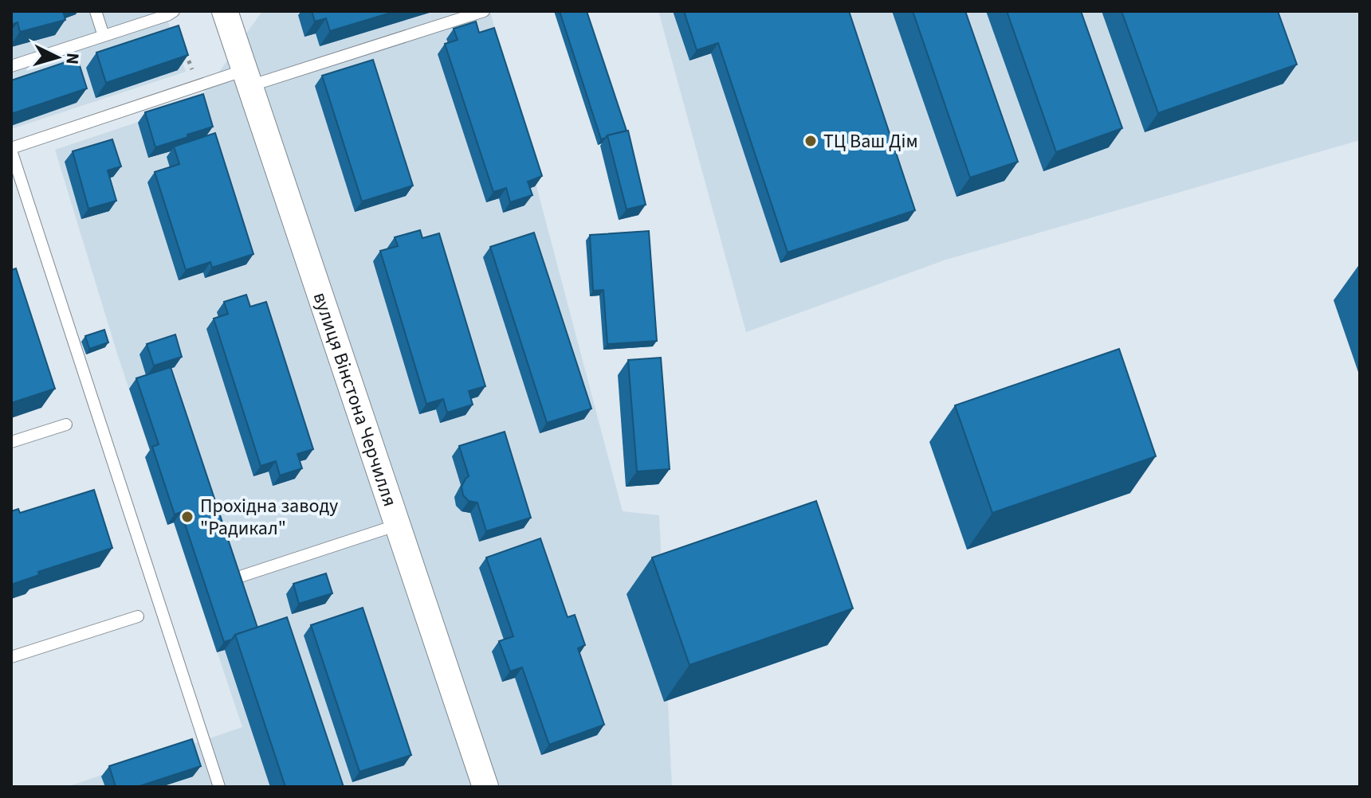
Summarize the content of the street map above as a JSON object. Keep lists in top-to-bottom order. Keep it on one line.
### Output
{"streets":{"street":["вулиця Вінстона Черчилля"]},"places":["ТЦ Ваш Дім","Прохідна заводу \"Радикал\""],"north":"right"}
